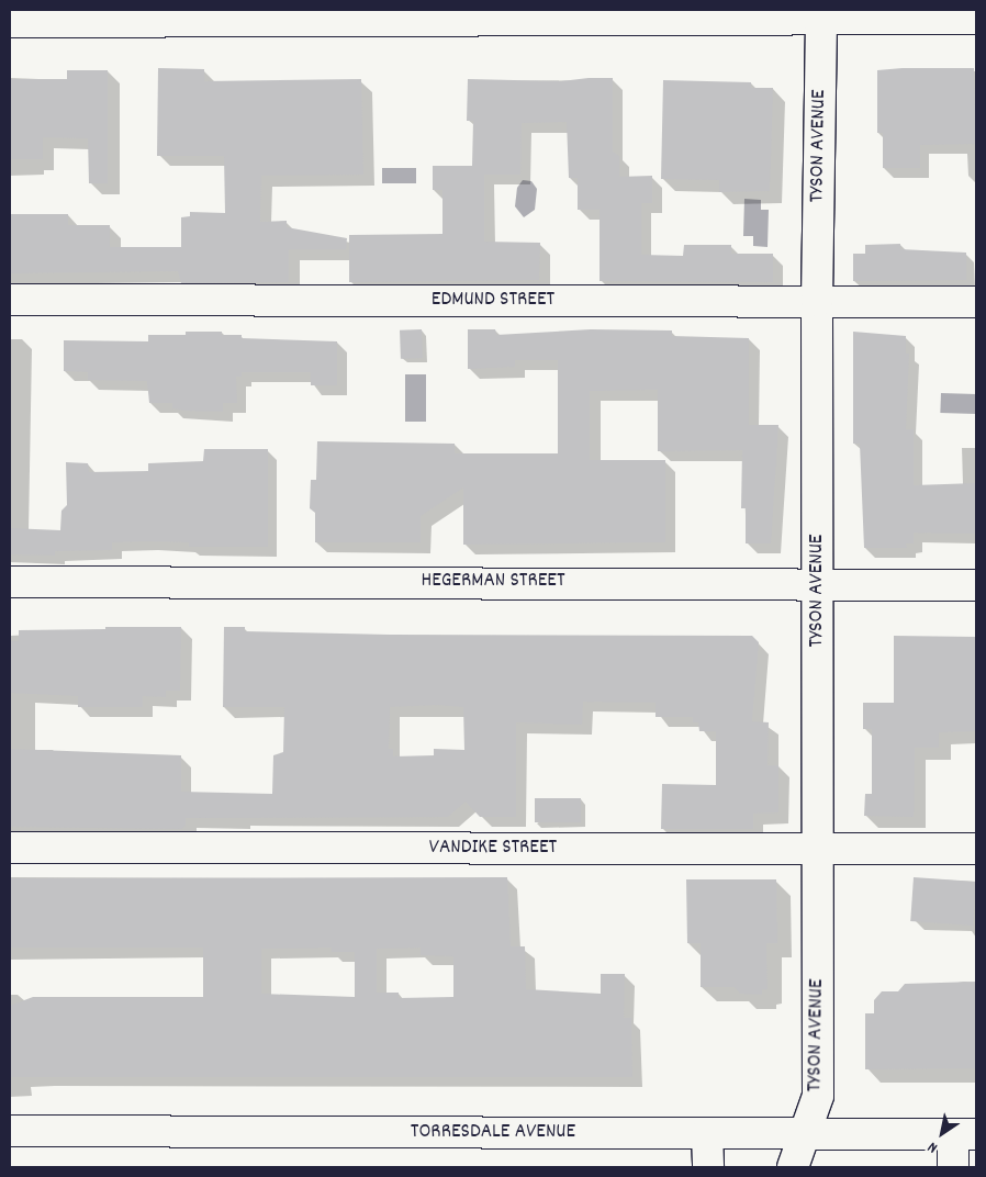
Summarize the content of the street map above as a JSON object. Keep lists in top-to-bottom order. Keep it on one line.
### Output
{"streets":{"street":["TYSON AVENUE","EDMUND STREET","HEGERMAN STREET","VANDIKE STREET","TORRESDALE AVENUE"]},"crossings":[["TYSON AVENUE","EDMUND STREET"],["TYSON AVENUE","HEGERMAN STREET"],["TYSON AVENUE","VANDIKE STREET"],["TYSON AVENUE","TORRESDALE AVENUE"]],"north":"bottom left"}
